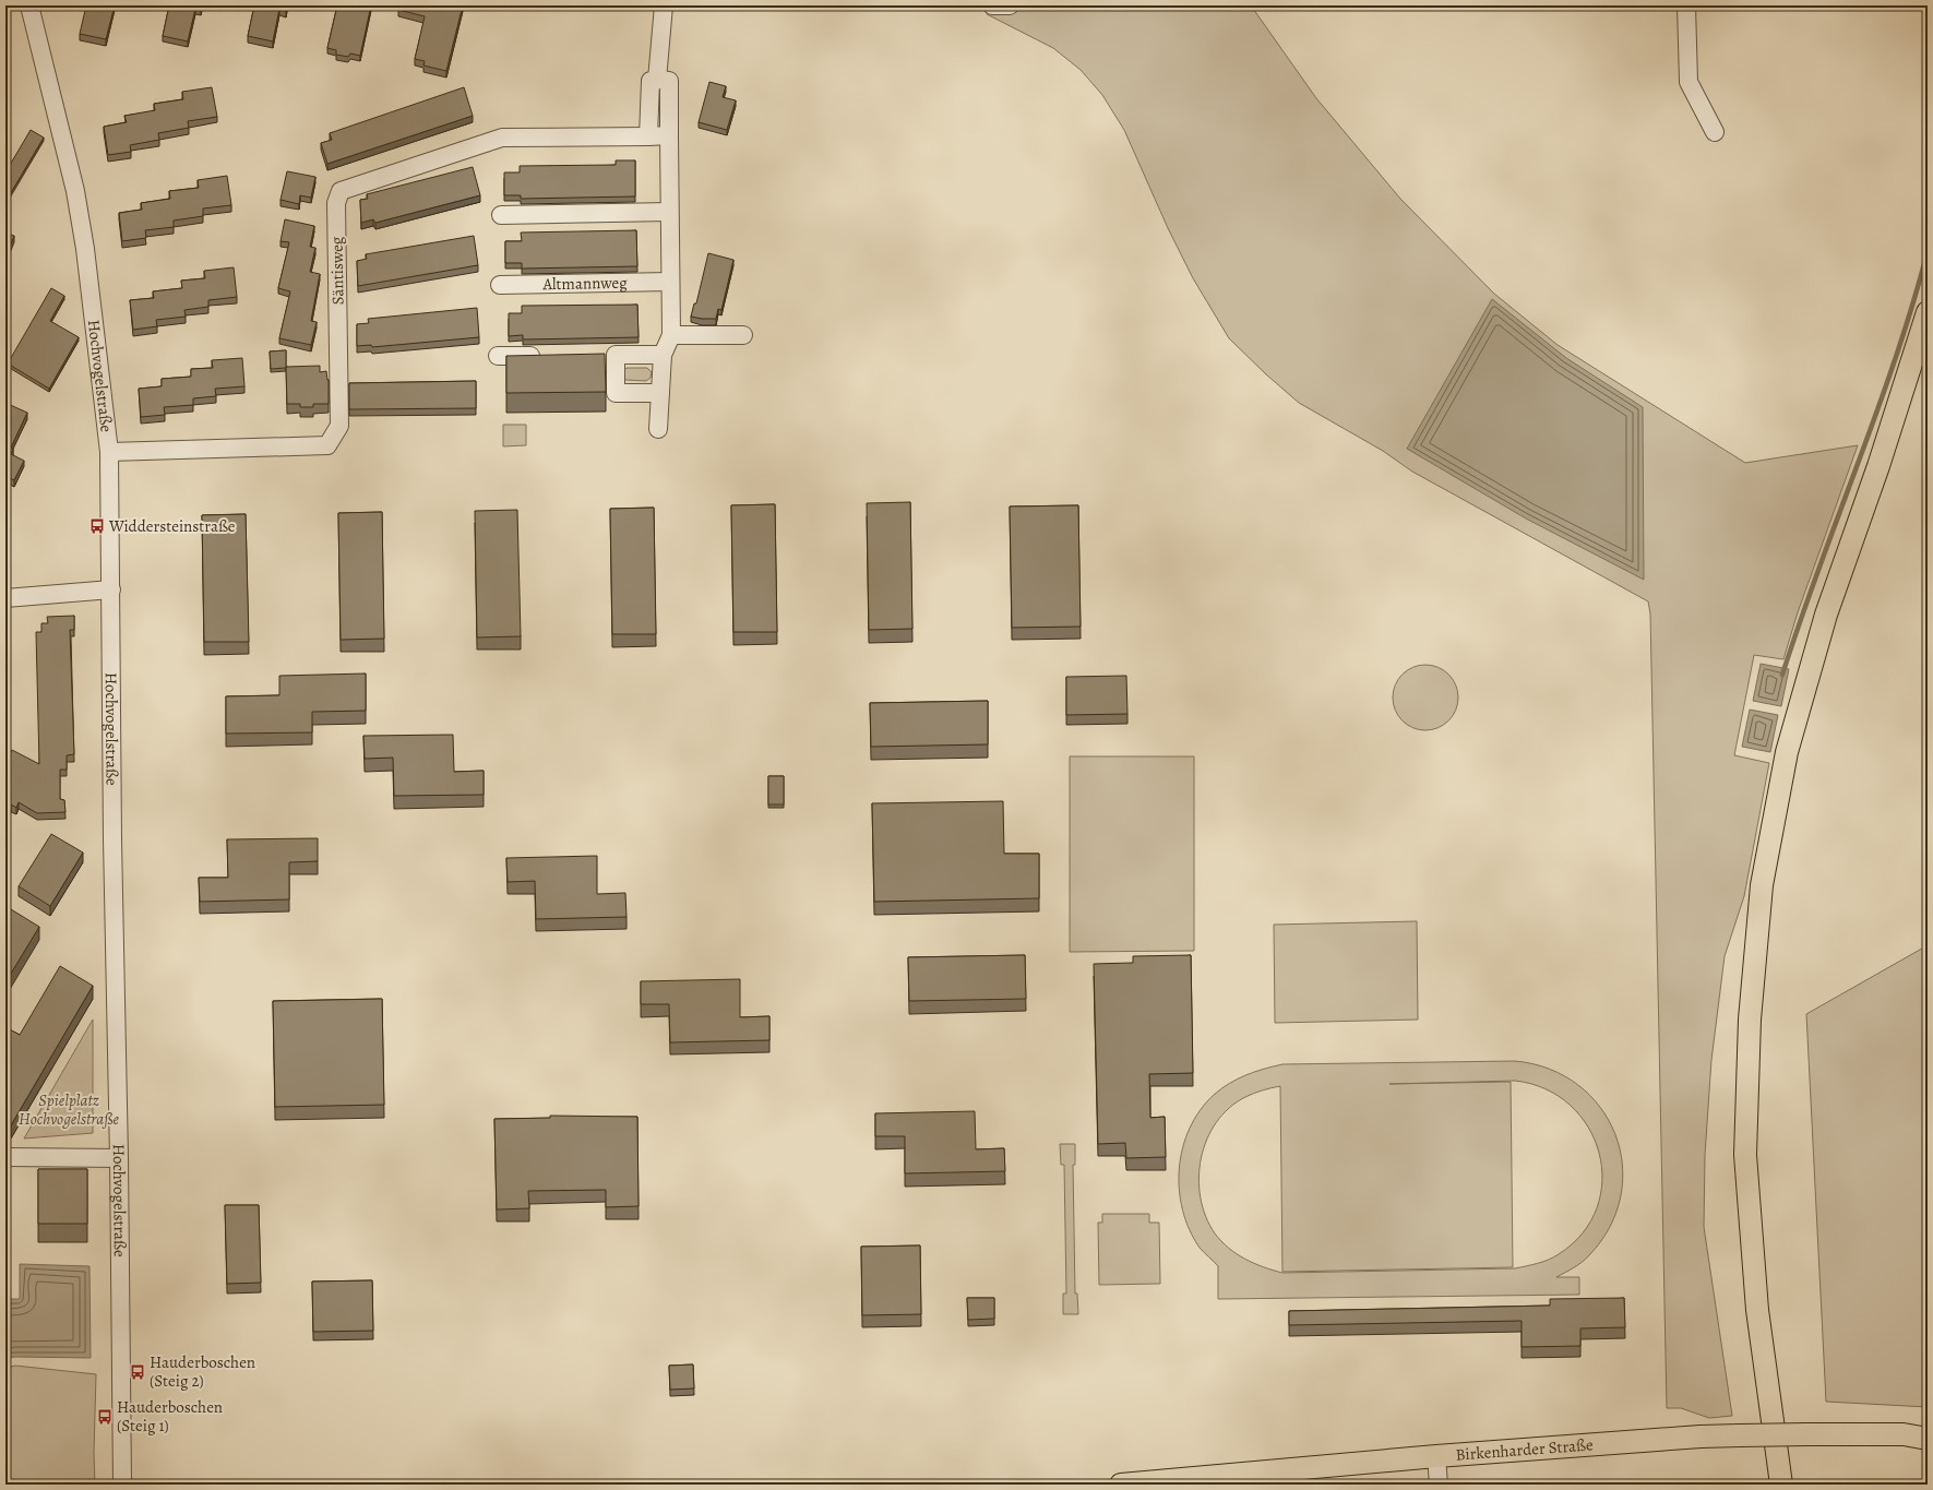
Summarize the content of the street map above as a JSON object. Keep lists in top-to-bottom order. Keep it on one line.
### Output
{"streets":{"main road":["Birkenharder Straße"],"street":["Säntisweg","Altmannweg","Hochvogelstraße"]},"crossings":[["Säntisweg","Hochvogelstraße"]],"parks":["Spielplatz Hochvogelstraße"],"places":{"bus stop":["Widdersteinstraße","Hauderboschen (Steig 2)","Hauderboschen (Steig 1)"]}}
